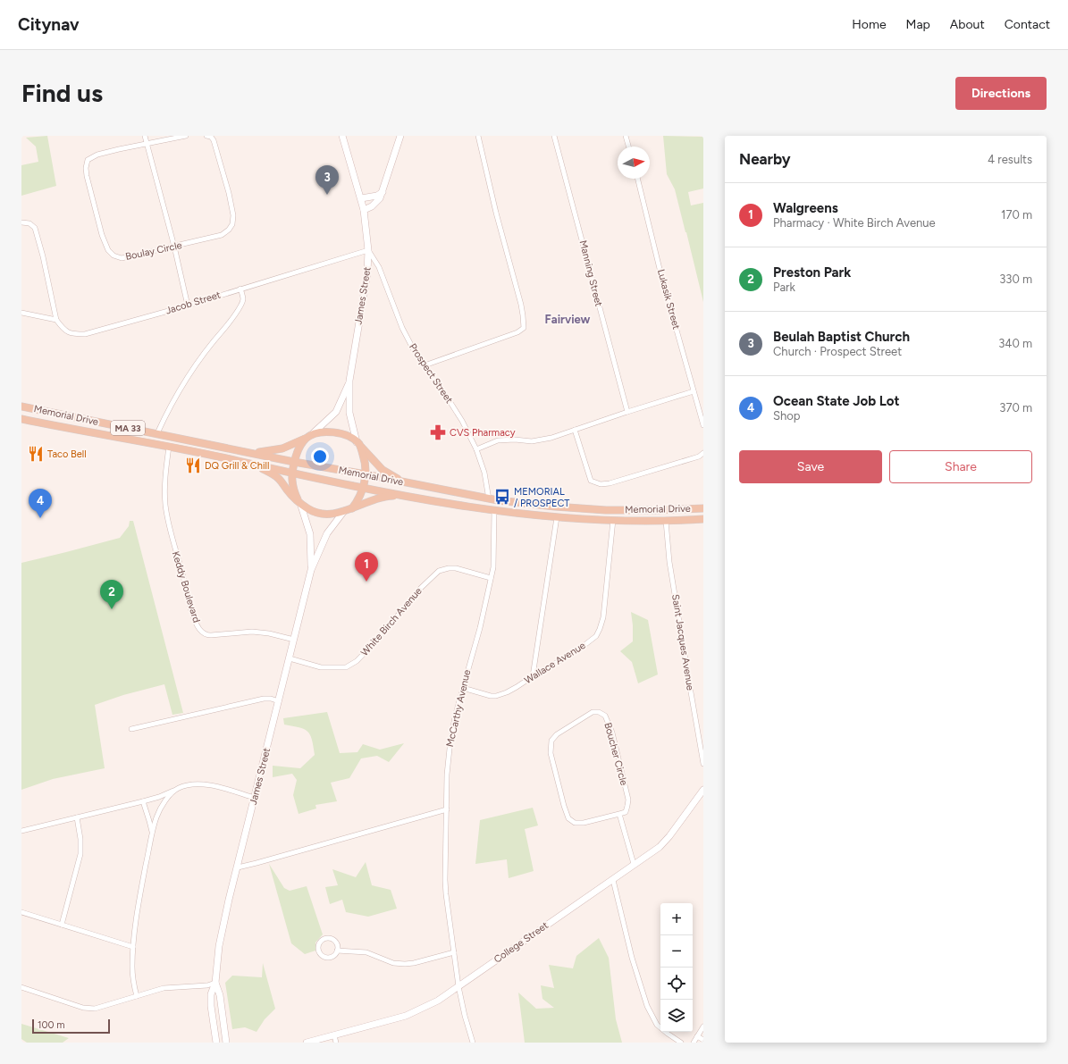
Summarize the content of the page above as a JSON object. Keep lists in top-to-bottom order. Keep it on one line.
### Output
{"streets":{"main road":["James Street","Memorial Drive","MA 33","College Street"],"street":["Boulay Circle","Manning Street","Lukasik Street","Jacob Street","Prospect Street","Keddy Boulevard","White Birch Avenue","Saint Jacques Avenue","Wallace Avenue","McCarthy Avenue","Boucher Circle"]},"crossings":[["James Street","Jacob Street"],["James Street","Prospect Street"],["James Street","Keddy Boulevard"],["James Street","White Birch Avenue"],["Jacob Street","Prospect Street"],["Prospect Street","Memorial Drive"],["Memorial Drive","Keddy Boulevard"],["Memorial Drive","Saint Jacques Avenue"],["Memorial Drive","Wallace Avenue"],["Memorial Drive","McCarthy Avenue"],["White Birch Avenue","McCarthy Avenue"],["Wallace Avenue","McCarthy Avenue"]],"districts":["Fairview"],"places":{"pharmacy":["CVS Pharmacy"],"restaurant":["Taco Bell","DQ Grill & Chill"],"bus stop":["MEMORIAL / PROSPECT"]},"scale_bar":"100 m","north":"right","page":{"header":"Citynav","nav":["Home","Map","About","Contact"],"buttons":["Directions",["Save","Share"]],"title":"Find us","heading":["Nearby","4 results"],"pins":["3","4","1","2"],"list":[{"mark":"1","name":"Walgreens","note":"Pharmacy · White Birch Avenue","value":"170 m"},{"mark":"2","name":"Preston Park","note":"Park","value":"330 m"},{"mark":"3","name":"Beulah Baptist Church","note":"Church · Prospect Street","value":"340 m"},{"mark":"4","name":"Ocean State Job Lot","note":"Shop","value":"370 m"}],"map_buttons":["+","−"],"scale":"100 m"}}
